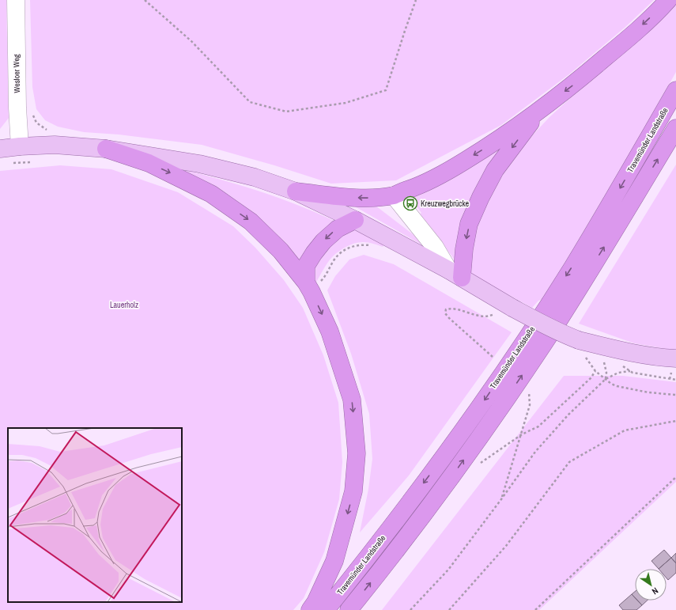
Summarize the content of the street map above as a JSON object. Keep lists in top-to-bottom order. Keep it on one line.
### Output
{"streets":{"highway":["Travemünder Landstraße"],"lane":["Wesloer Weg"]},"parks":["Lauerholz"],"places":{"bus stop":["Kreuzwegbrücke"]},"north":"bottom right"}
